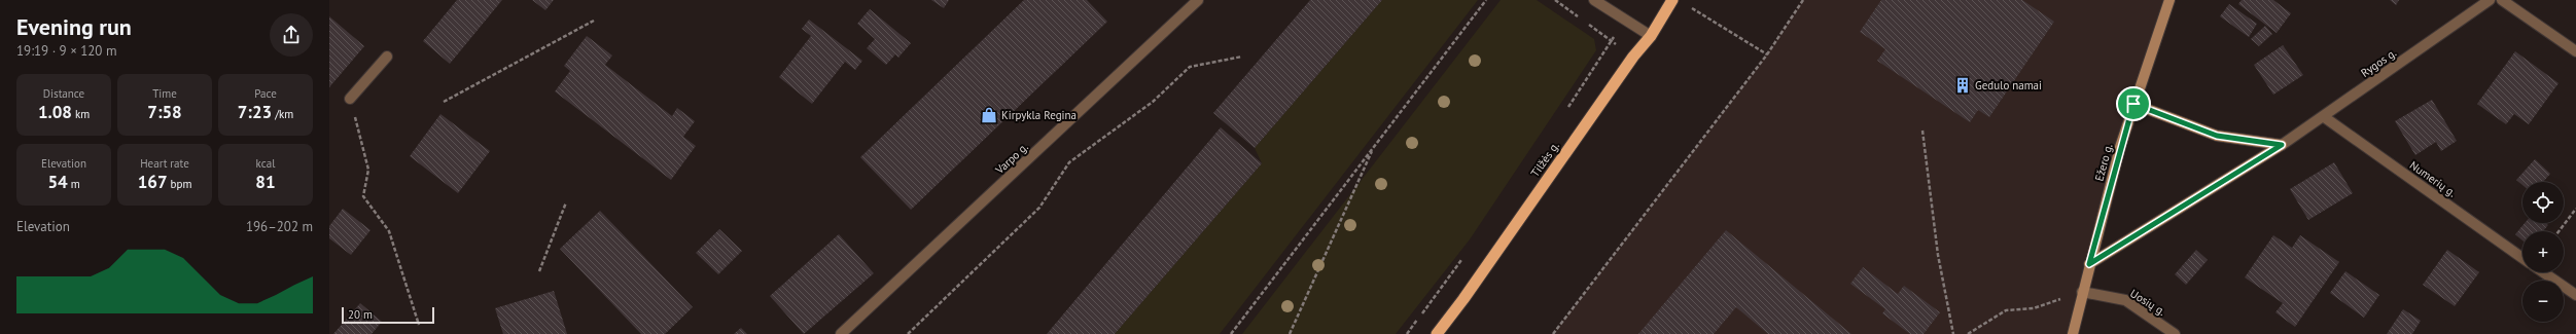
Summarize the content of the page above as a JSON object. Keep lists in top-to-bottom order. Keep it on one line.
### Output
{"streets":{"highway":["Tilžės g."],"main road":["Ežero g."],"street":["Rygos g.","Varpo g.","Numerių g.","Uosių g."]},"crossings":[["Rygos g.","Numerių g."],["Ežero g.","Uosių g."]],"places":{"building":["Gedulo namai"],"shop":["Kirpykla Regina"]},"scale_bar":"20 m","page":{"heading":["Evening run","19:19 · 9 × 120 m"],"stats":[["Distance","1.08 km"],["Time","7:58"],["Pace","7:23 /km"],["Elevation","54 m"],["Heart rate","167 bpm"],["kcal","81"]],"map_buttons":["+","−"],"chart":["Elevation","196–202 m"],"scale":"20 m"}}
